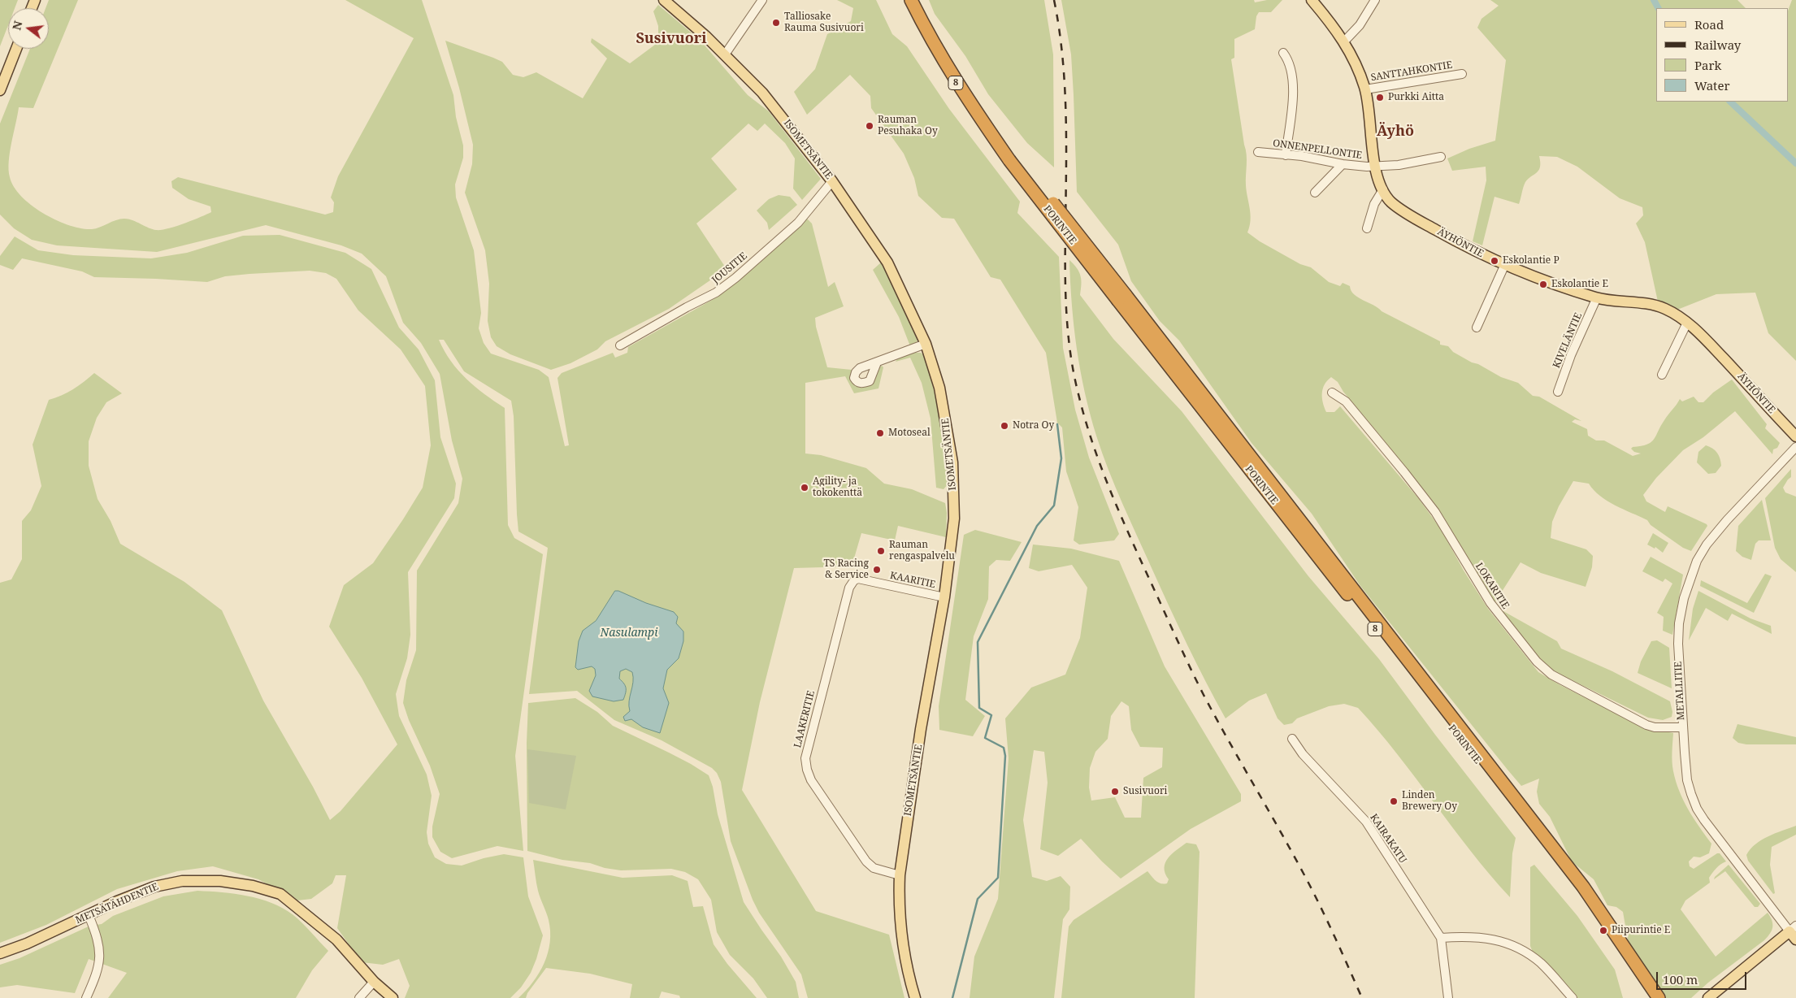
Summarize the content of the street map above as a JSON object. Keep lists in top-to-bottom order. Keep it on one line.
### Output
{"streets":{"highway":["8","PORINTIE"],"main road":["ISOMETSÄNTIE","ÄYHÖNTIE","METSÄTÄHDENTIE"],"street":["SANTTAHKONTIE","ONNENPELLONTIE","JOUSITIE","KIVELÄNTIE","KAARITIE","LOKARITIE","METALLITIE","LAAKERITIE","KAIRAKATU"]},"crossings":[["SANTTAHKONTIE","ÄYHÖNTIE"],["ISOMETSÄNTIE","JOUSITIE"],["ISOMETSÄNTIE","KAARITIE"],["ISOMETSÄNTIE","LAAKERITIE"],["ONNENPELLONTIE","ÄYHÖNTIE"],["ÄYHÖNTIE","KIVELÄNTIE"],["KAARITIE","LAAKERITIE"],["LOKARITIE","METALLITIE"]],"districts":["Susivuori","Äyhö"],"water":["Nasulampi"],"places":["Talliosake Rauma Susivuori","Purkki Aitta","Rauman Pesuhaka Oy","Eskolantie P","Eskolantie E","Notra Oy","Motoseal","Agility- ja tokokenttä","Rauman rengaspalvelu","TS Racing & Service","Susivuori","Linden Brewery Oy","Piipurintie E"],"legend":["Road","Railway","Park","Water"],"scale_bar":"100 m","north":"left"}
